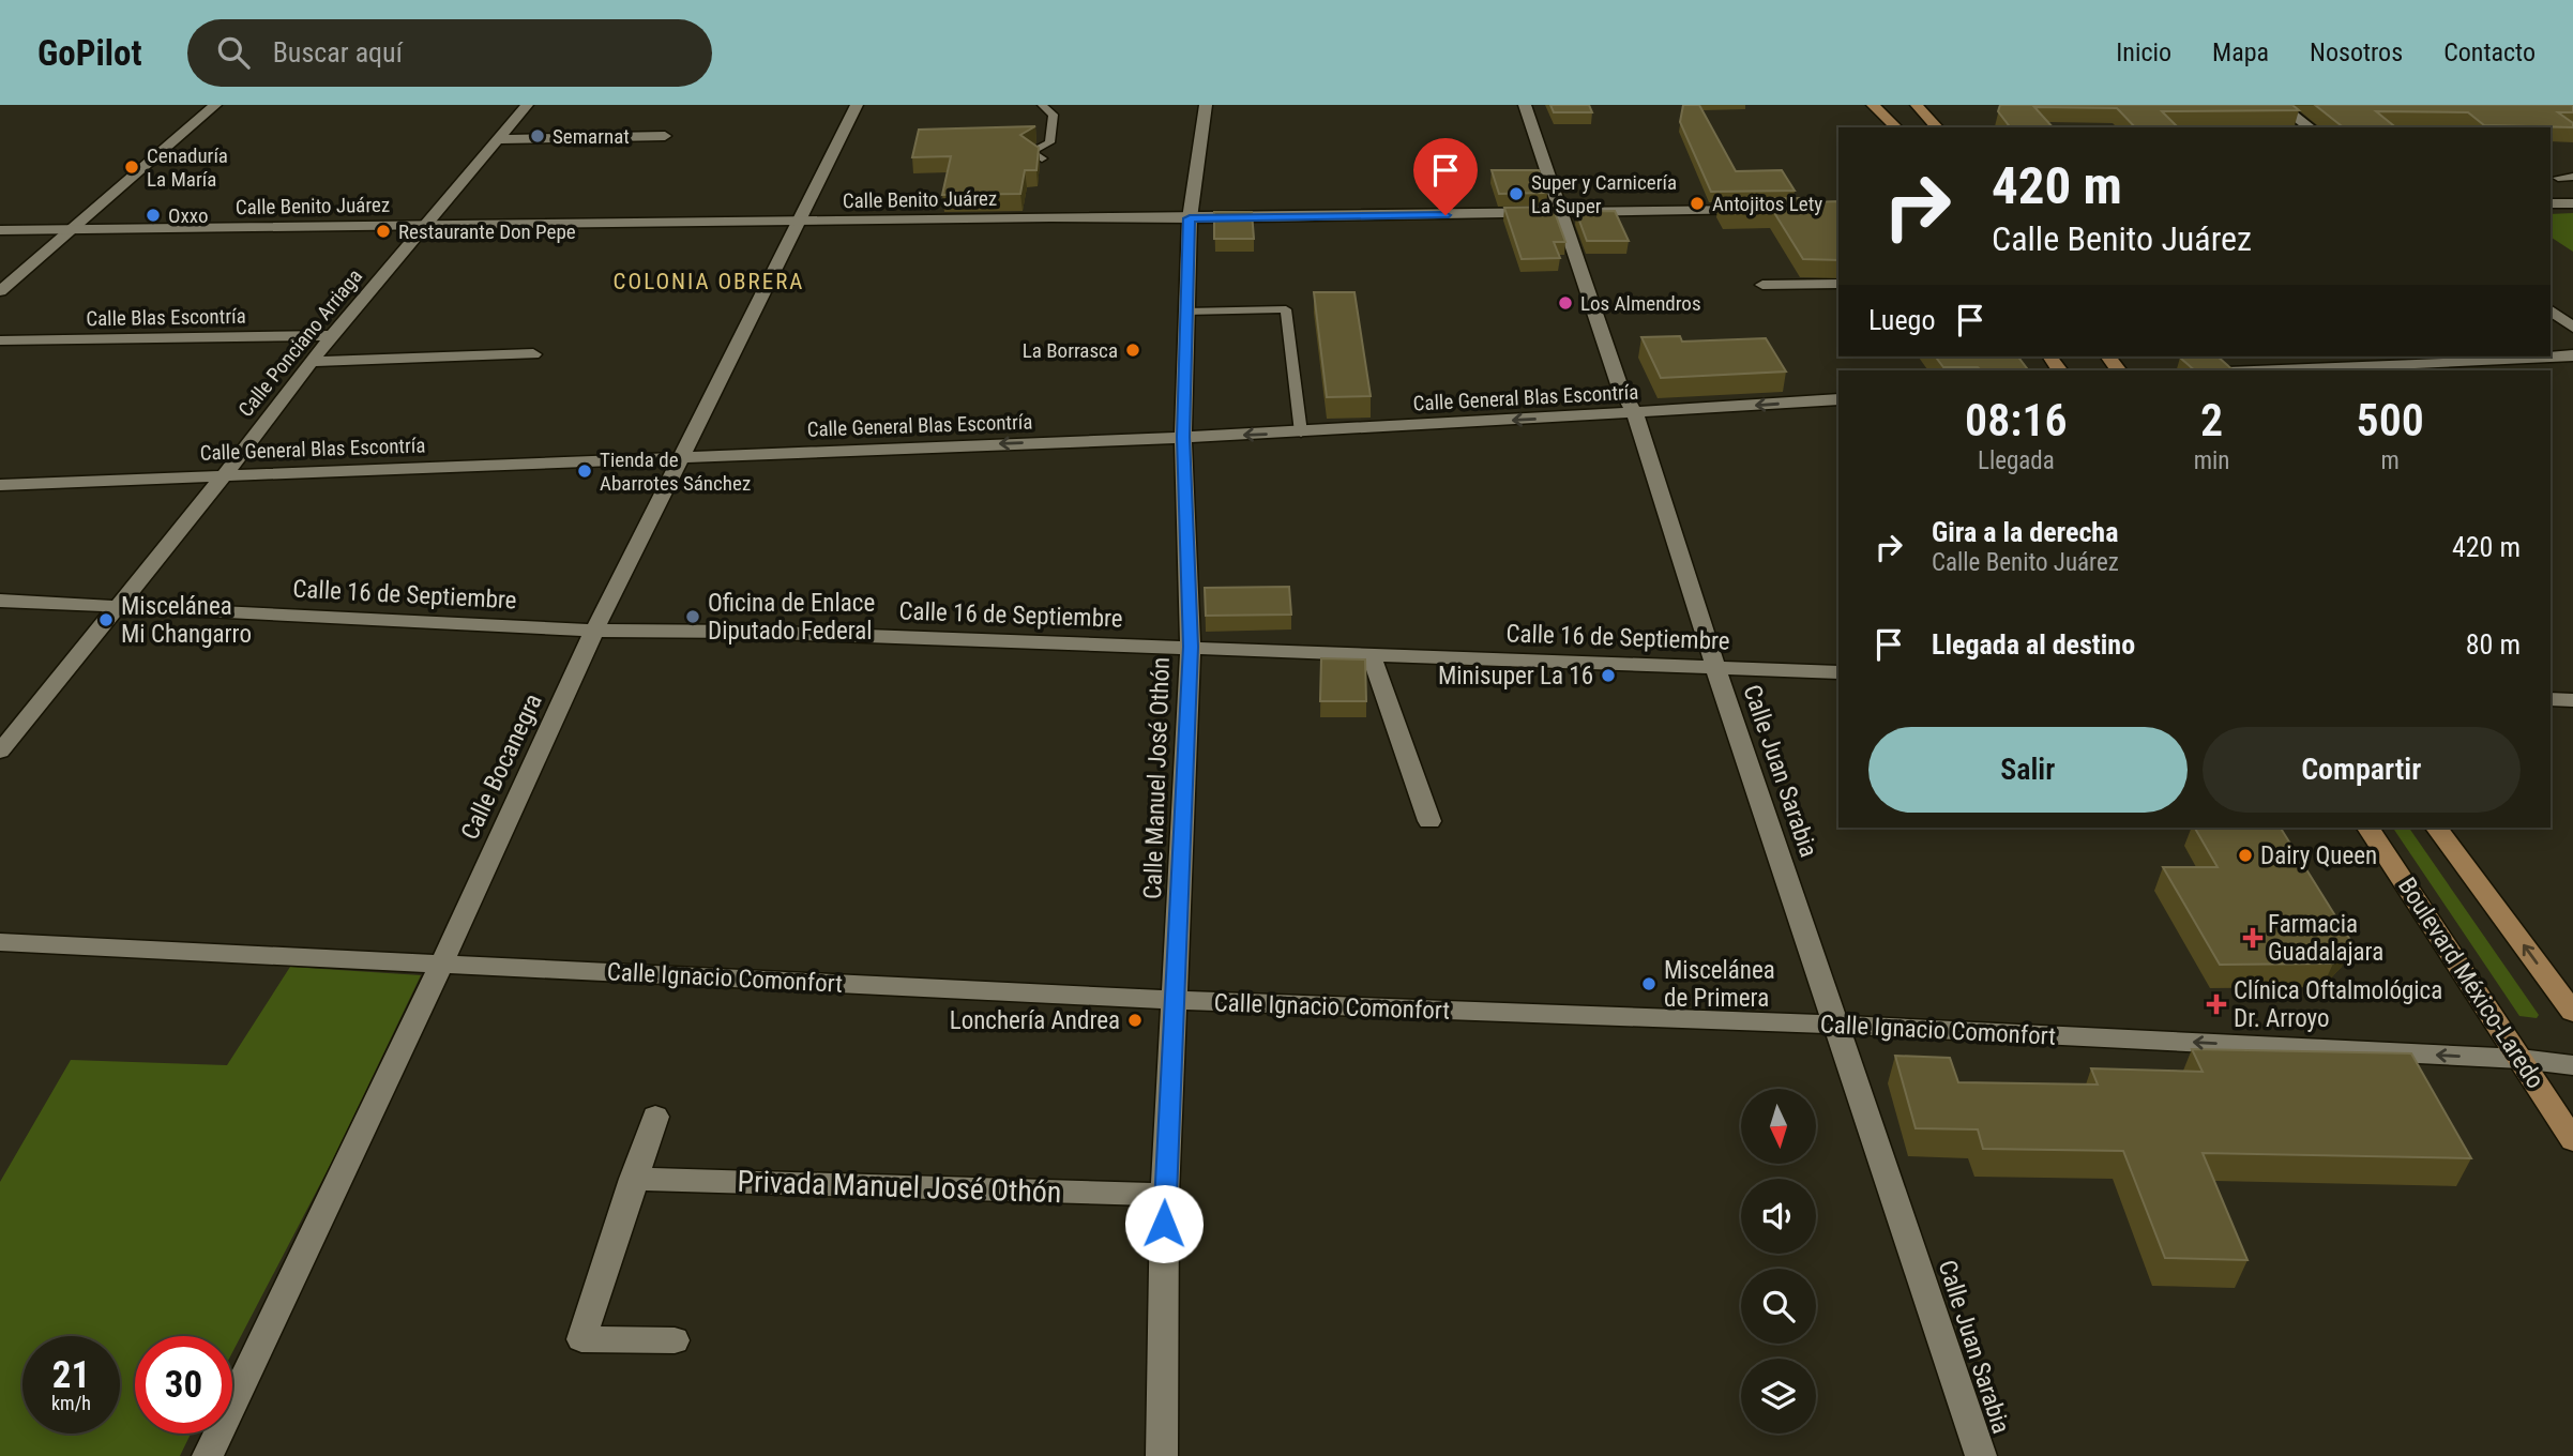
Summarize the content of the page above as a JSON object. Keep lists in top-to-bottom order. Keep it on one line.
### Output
{"streets":{"main road":["Boulevard México-Laredo"],"street":["Calle Benito Juárez","Calle Blas Escontría","Calle Ponciano Arriaga","Calle General Blas Escontría","Calle 16 de Septiembre","Calle Bocanegra","Calle Juan Sarabia","Calle Manuel José Othón","Calle Ignacio Comonfort","Privada Manuel José Othón"]},"crossings":[["Calle Benito Juárez","Calle Ponciano Arriaga"],["Calle Benito Juárez","Calle Bocanegra"],["Calle Benito Juárez","Calle Juan Sarabia"],["Calle Benito Juárez","Calle Manuel José Othón"],["Calle Blas Escontría","Calle Ponciano Arriaga"],["Calle Ponciano Arriaga","Calle General Blas Escontría"],["Calle Ponciano Arriaga","Calle 16 de Septiembre"],["Calle General Blas Escontría","Calle Bocanegra"],["Calle General Blas Escontría","Calle Juan Sarabia"],["Calle General Blas Escontría","Calle Manuel José Othón"],["Calle 16 de Septiembre","Calle Bocanegra"],["Calle 16 de Septiembre","Calle Juan Sarabia"],["Calle 16 de Septiembre","Calle Manuel José Othón"],["Calle Bocanegra","Calle Ignacio Comonfort"],["Calle Juan Sarabia","Calle Ignacio Comonfort"],["Calle Manuel José Othón","Calle Ignacio Comonfort"],["Calle Manuel José Othón","Privada Manuel José Othón"],["Calle Ignacio Comonfort","Boulevard México-Laredo"]],"one_way":["Calle General Blas Escontría"],"districts":["COLONIA OBRERA"],"places":{"other":["Semarnat","Cenaduría La María","Super y Carnicería La Super","Antojitos Lety","Oxxo","Restaurante Don Pepe","Los Almendros","La Borrasca","Tienda de Abarrotes Sánchez","Oficina de Enlace Diputado Federal","Miscelánea Mi Changarro","Minisuper La 16","Dairy Queen","Miscelánea de Primera","Lonchería Andrea"],"health":["Farmacia Guadalajara","Clínica Oftalmológica Dr. Arroyo"]},"north":"bottom","page":{"header":"GoPilot","search":"Buscar aquí","nav":["Inicio","Mapa","Nosotros","Contacto"],"turn":["420 m","Calle Benito Juárez"],"then":"Luego","eta":["08:16","Llegada","2","min","500","m"],"list":[{"name":"Gira a la derecha","note":"Calle Benito Juárez","value":"420 m"},{"name":"Llegada al destino","value":"80 m"}],"buttons":["Salir","Compartir"],"speed":"21 km/h","limit":"30"}}
